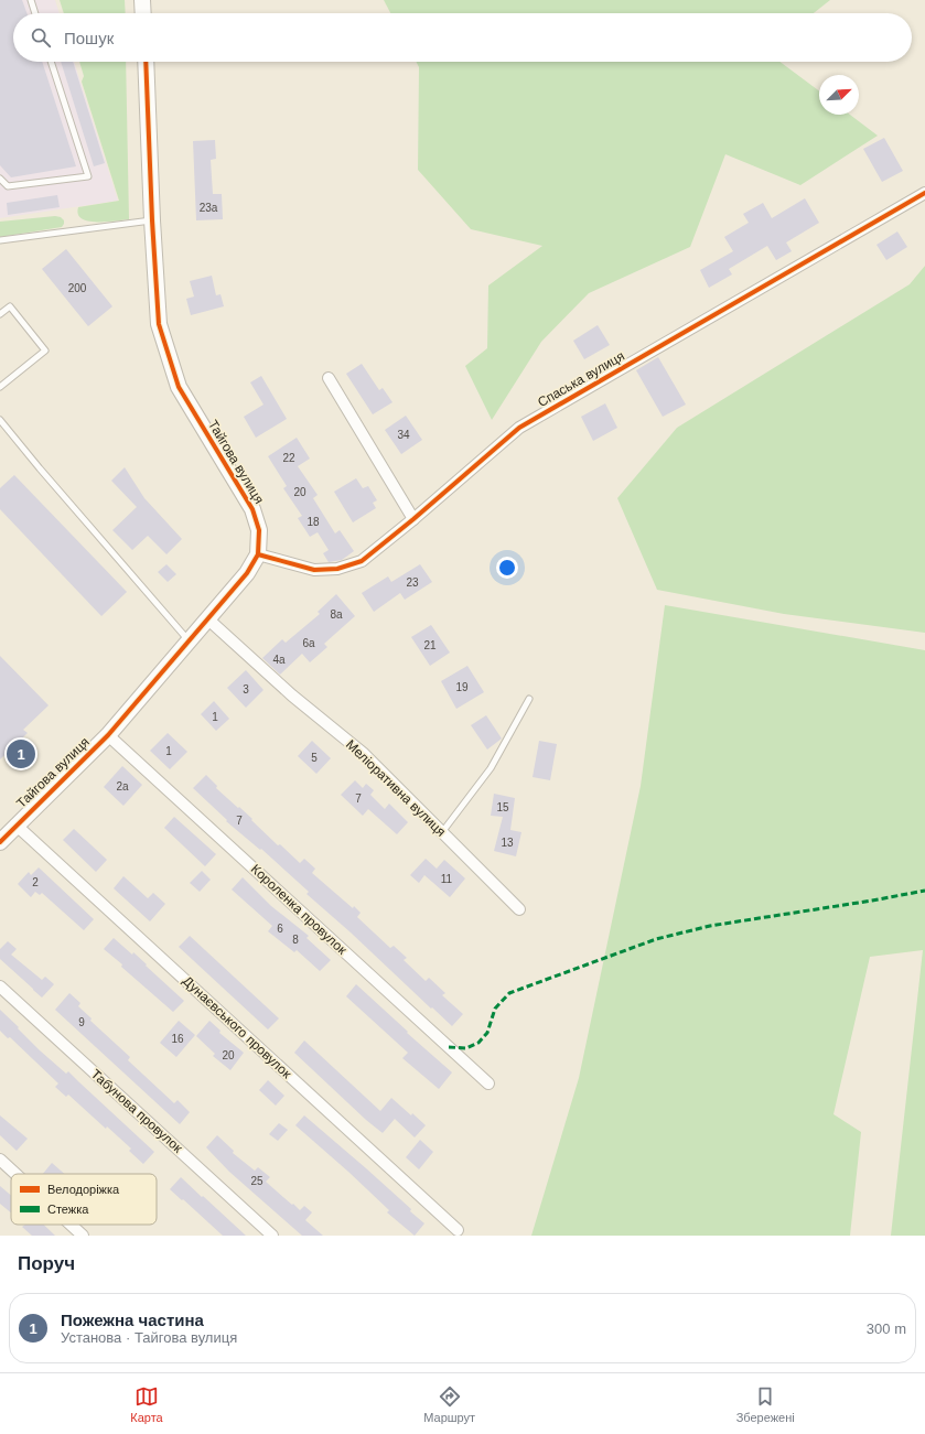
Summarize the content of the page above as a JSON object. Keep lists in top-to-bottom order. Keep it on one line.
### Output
{"streets":{"street":["Спаська вулиця","Тайгова вулиця","Меліоративна вулиця","Короленка провулок","Дунаєвського провулок","Табунова провулок"]},"crossings":[["Спаська вулиця","Тайгова вулиця"],["Тайгова вулиця","Меліоративна вулиця"],["Тайгова вулиця","Короленка провулок"],["Тайгова вулиця","Дунаєвського провулок"]],"house_numbers":["23а","200","34","22","20","18","23","8а","6а","21","4а","19","3","1","1","5","2а","7","15","7","13","11","2","6","8","9","16","20","25"],"legend":["Велодоріжка","Стежка"],"north":"top right","page":{"search":"Пошук","pins":"1","heading":"Поруч","list":[{"mark":"1","name":"Пожежна частина","note":"Установа · Тайгова вулиця","value":"300 m"}],"nav":["Карта","Маршрут","Збережені"]}}
